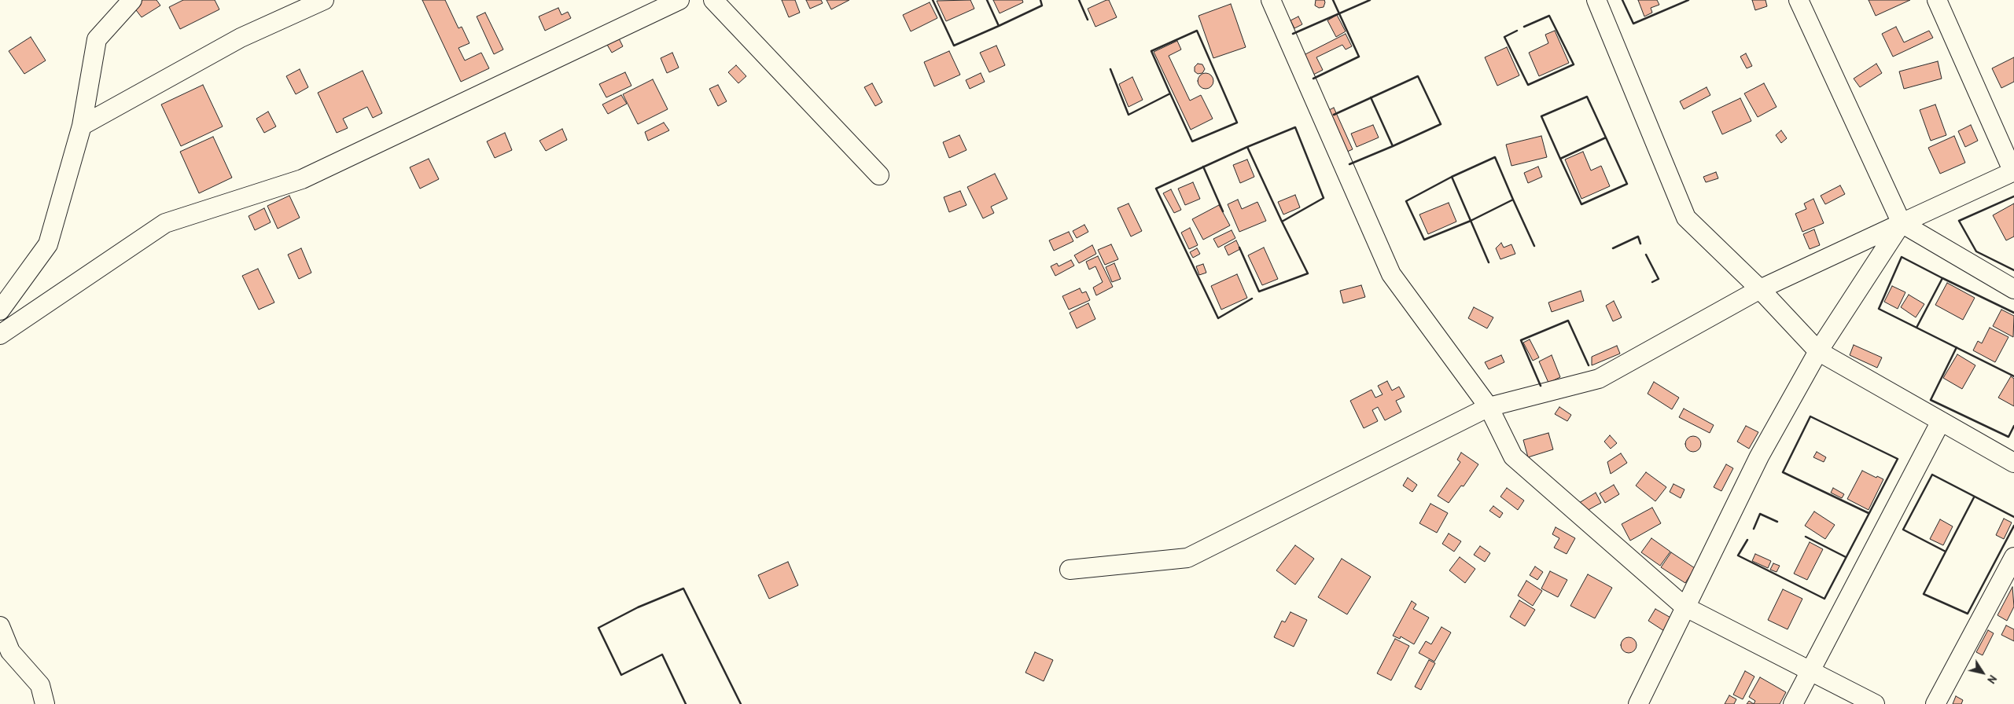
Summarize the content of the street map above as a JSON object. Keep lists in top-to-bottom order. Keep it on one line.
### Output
{"north":"bottom right"}
